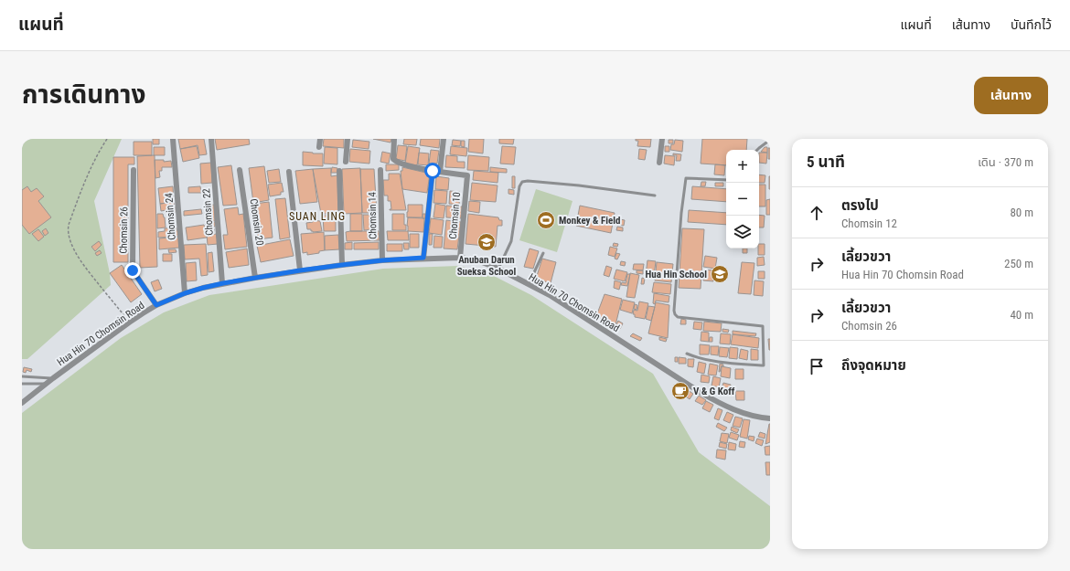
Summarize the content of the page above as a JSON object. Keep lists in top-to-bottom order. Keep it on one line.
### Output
{"streets":{"street":["Chomsin 22","Chomsin 14","Chomsin 10","Chomsin 24","Chomsin 20","Chomsin 26","Hua Hin 70 Chomsin Road"]},"crossings":[["Chomsin 22","Hua Hin 70 Chomsin Road"],["Chomsin 14","Hua Hin 70 Chomsin Road"],["Chomsin 10","Hua Hin 70 Chomsin Road"],["Chomsin 24","Hua Hin 70 Chomsin Road"],["Chomsin 20","Hua Hin 70 Chomsin Road"],["Chomsin 26","Hua Hin 70 Chomsin Road"]],"districts":["SUAN LING"],"places":{"sports":["Monkey & Field"],"school or university":["Anuban Darun Sueksa School","Hua Hin School"],"cafe":["V & G Koff"]},"page":{"header":"แผนที่","nav":["แผนที่","เส้นทาง","บันทึกไว้"],"title":"การเดินทาง","buttons":"เส้นทาง","heading":["5 นาที","เดิน · 370 m"],"map_buttons":["+","−"],"list":[["ตรงไป","Chomsin 12","80 m"],["เลี้ยวขวา","Hua Hin 70 Chomsin Road","250 m"],["เลี้ยวขวา","Chomsin 26","40 m"],"ถึงจุดหมาย"]}}
